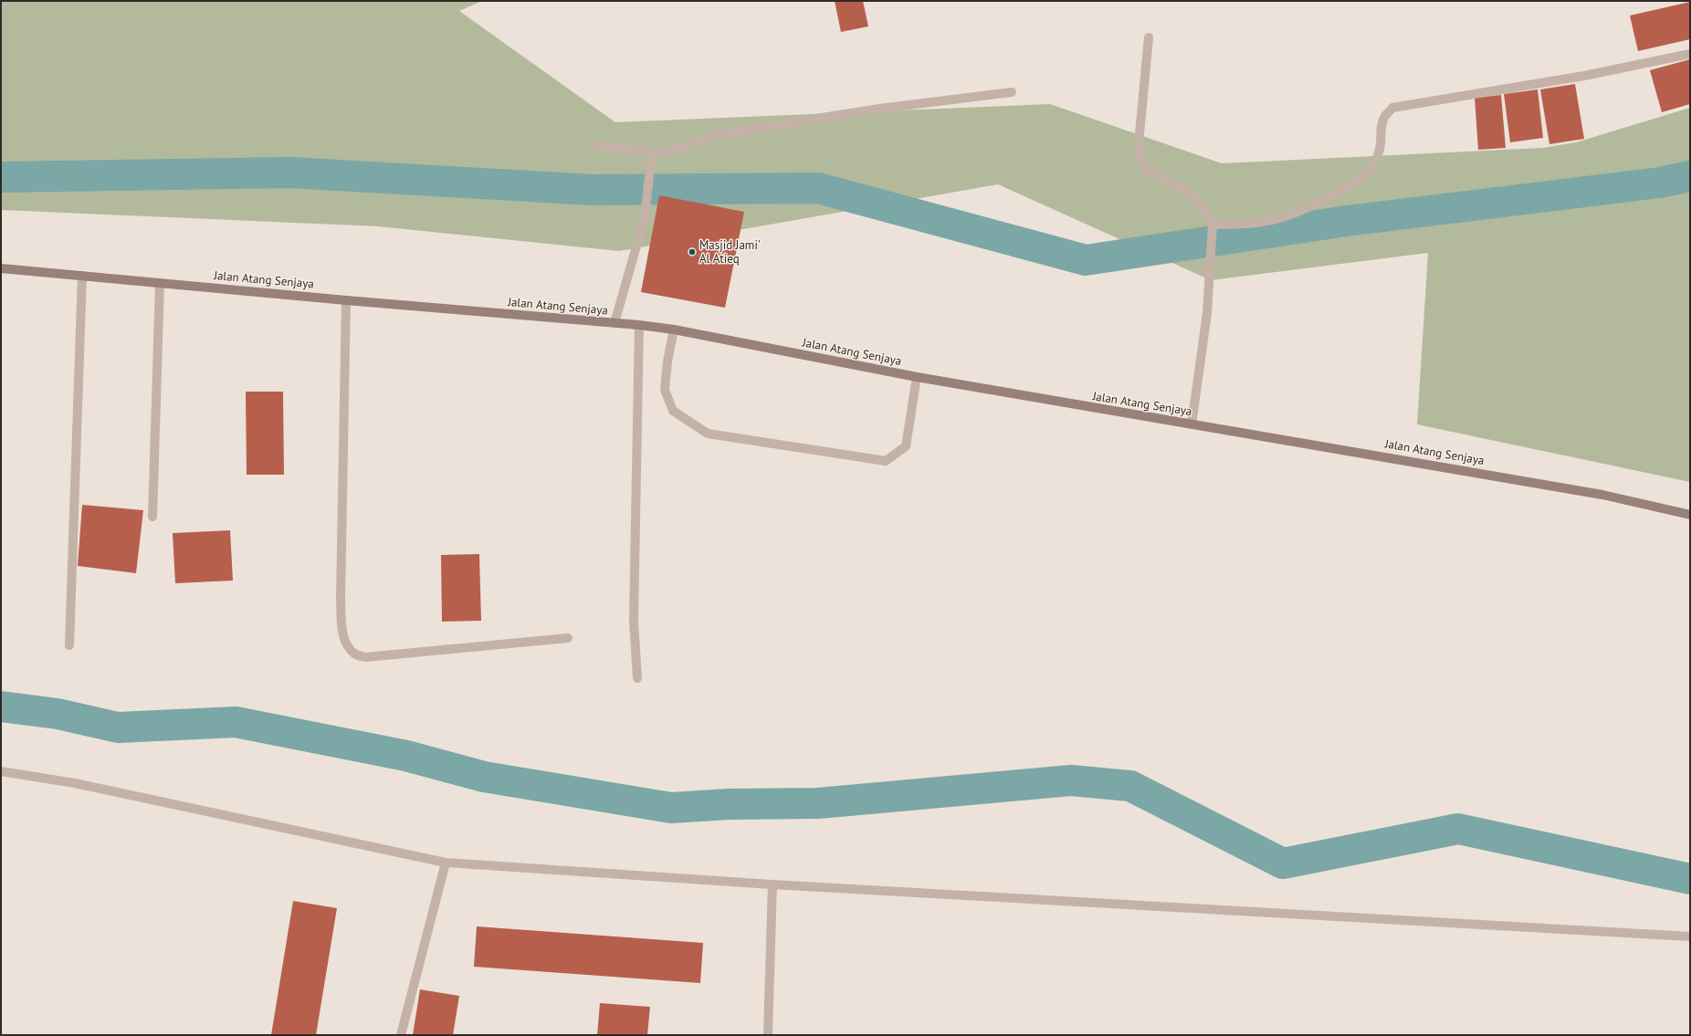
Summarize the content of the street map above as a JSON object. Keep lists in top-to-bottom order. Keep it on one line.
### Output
{"streets":{"main road":["Jalan Atang Senjaya"]},"places":["Masjid Jami' Al Atieq"]}
